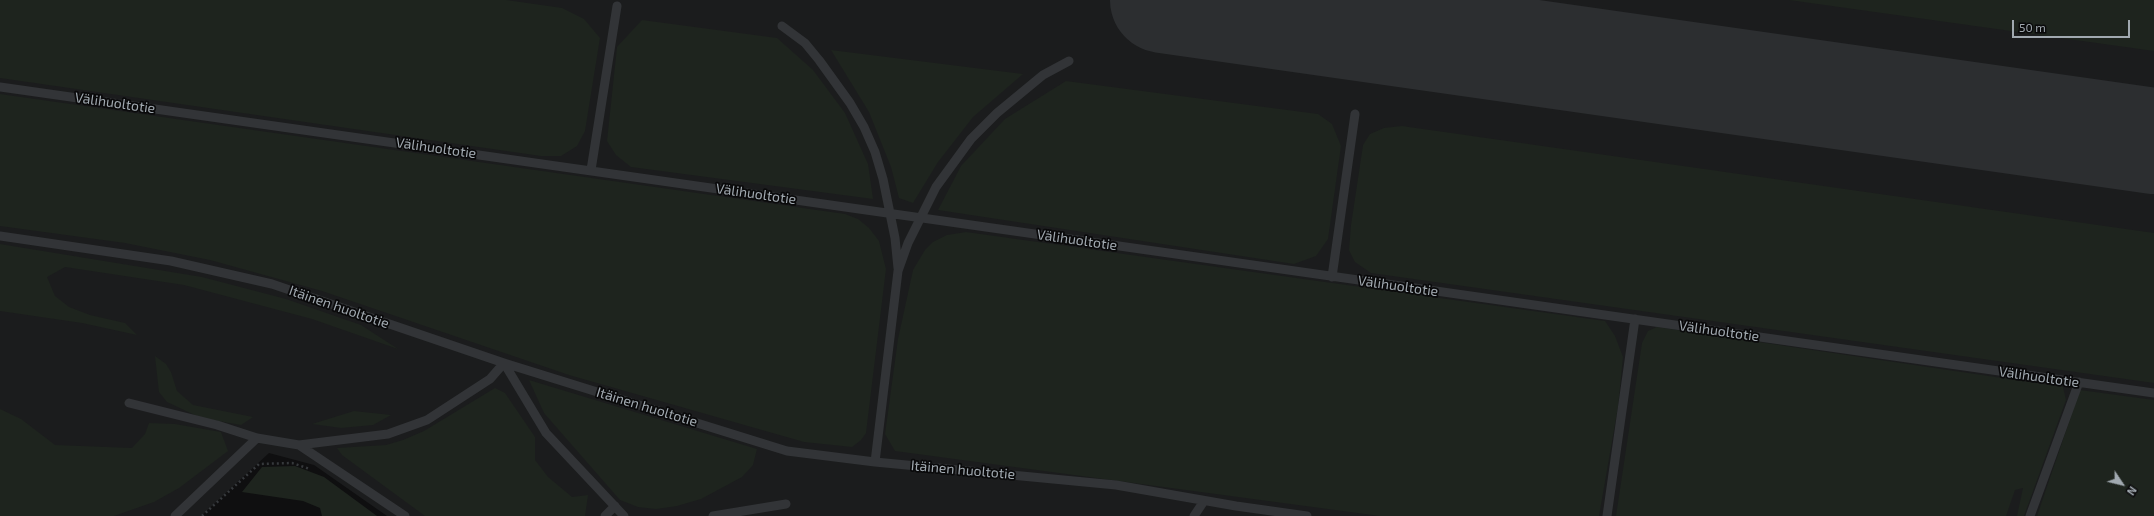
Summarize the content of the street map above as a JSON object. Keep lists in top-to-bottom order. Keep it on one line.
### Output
{"streets":{"lane":["Välihuoltotie","Itäinen huoltotie"]},"scale_bar":"50 m","north":"bottom right"}
